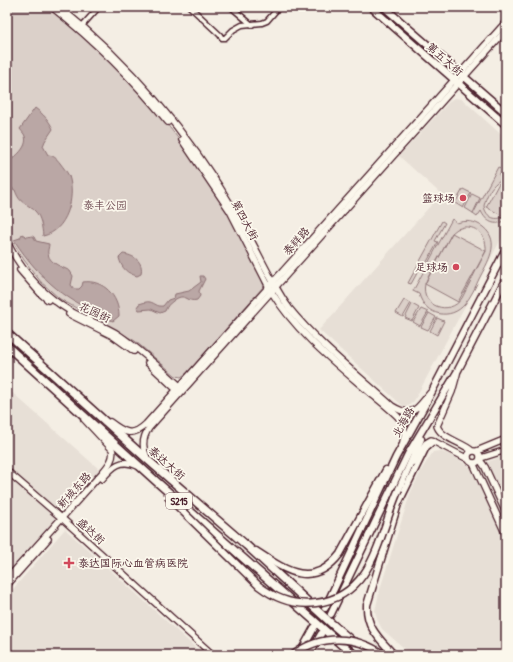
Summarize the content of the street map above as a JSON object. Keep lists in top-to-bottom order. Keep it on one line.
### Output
{"streets":{"highway":["泰达大街","S215"],"main road":["第五大街","北海路"],"street":["第四大街","泰祥路","花园街","新城东路","盛达街"]},"crossings":[["第五大街","泰祥路"],["第四大街","泰祥路"],["第四大街","北海路"],["泰祥路","花园街"],["泰祥路","泰达大街"],["泰达大街","新城东路"],["新城东路","盛达街"]],"parks":["泰丰公园"],"places":{"other":["篮球场","足球场"],"health":["泰达国际心血管病医院"]}}
